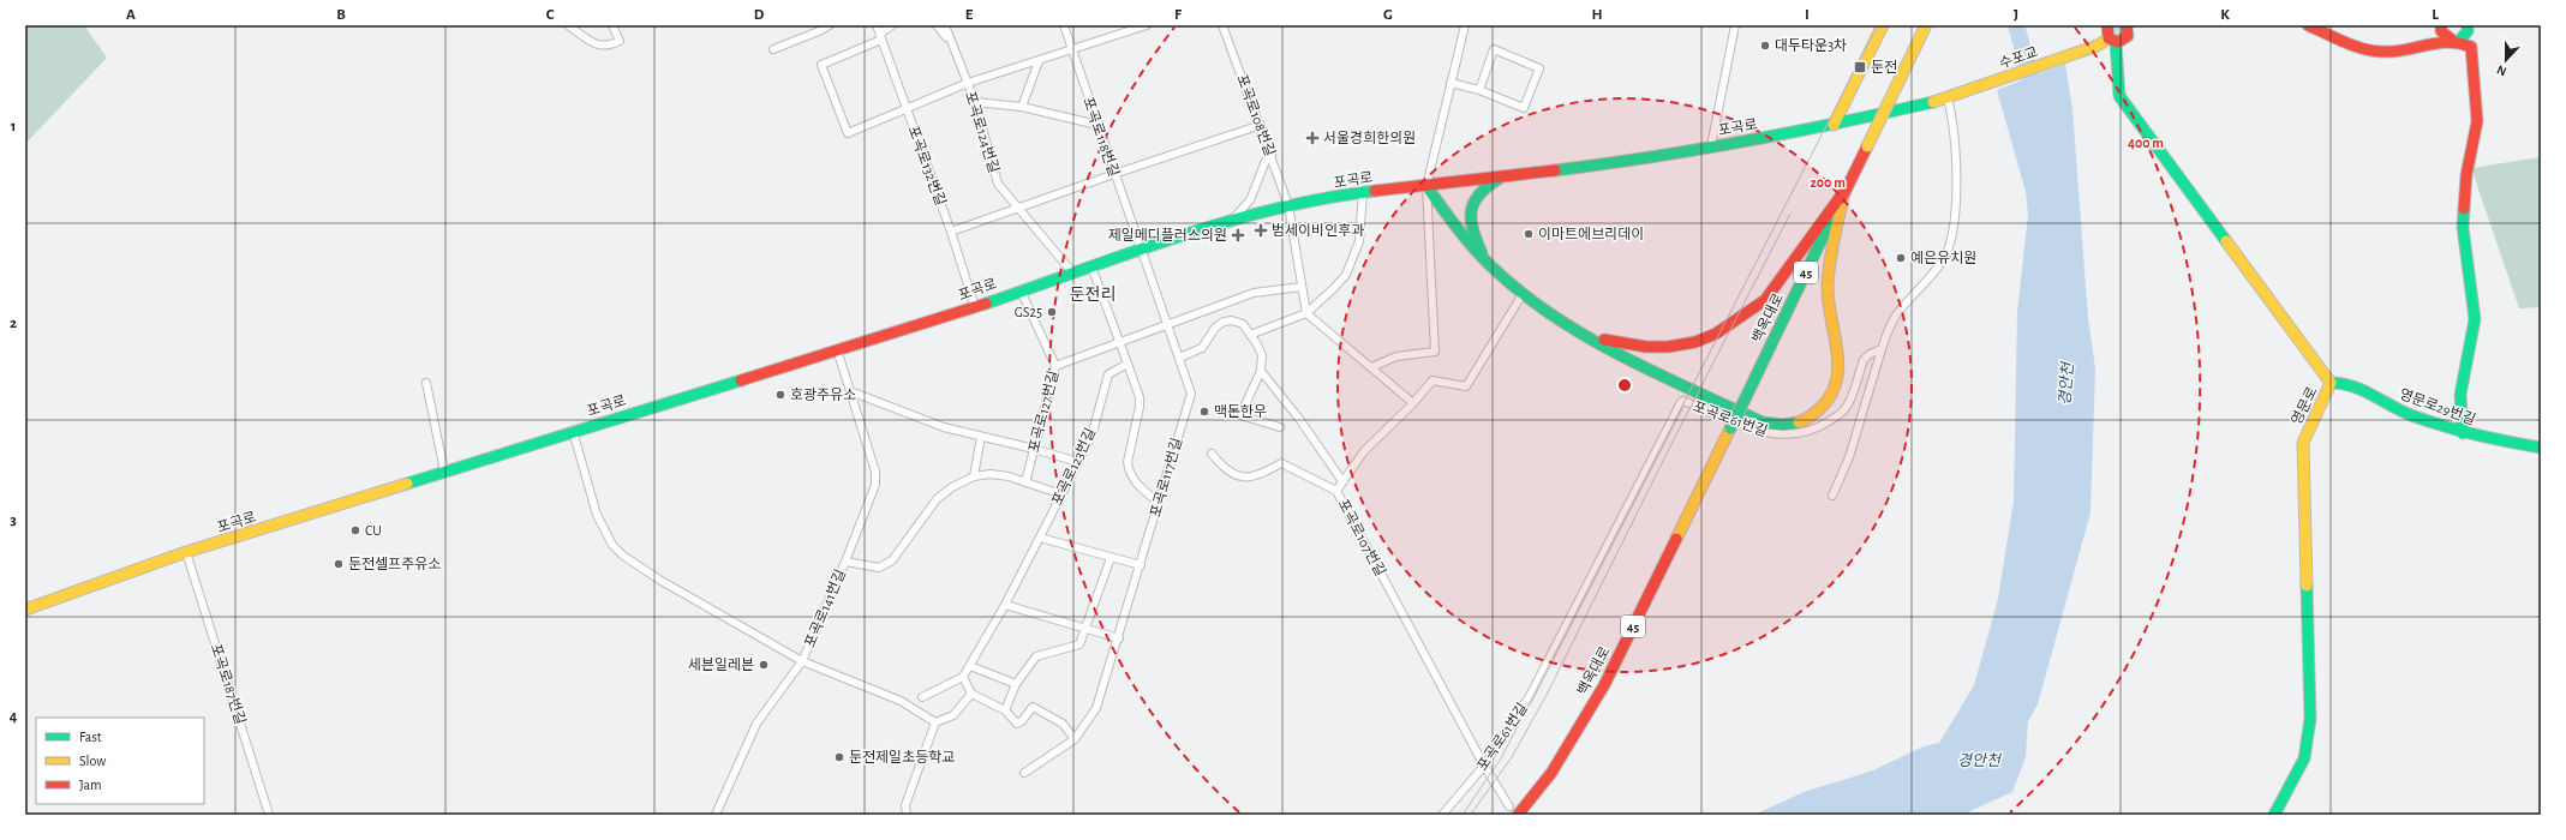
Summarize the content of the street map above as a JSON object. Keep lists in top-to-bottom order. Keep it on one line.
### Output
{"streets":{"street":["수포교","포곡로108번길","포곡로","포곡로124번길","포곡로118번길","포곡로132번길","45","백옥대로","영문로","영문로29번길","포곡로127번길","포곡로61번길","포곡로123번길","포곡로117번길","포곡로107번길","포곡로141번길","포곡로187번길"]},"crossings":[["수포교","포곡로"],["수포교","영문로"],["포곡로108번길","포곡로"],["포곡로","포곡로124번길"],["포곡로","포곡로118번길"],["포곡로","포곡로132번길"],["포곡로","포곡로127번길"],["포곡로","포곡로117번길"],["포곡로","포곡로141번길"],["포곡로","포곡로187번길"],["포곡로118번길","포곡로117번길"],["영문로","영문로29번길"],["포곡로61번길","포곡로107번길"]],"districts":["둔전리"],"water":["경안천"],"places":{"other":["대두타운3차","이마트에브리데이","예은유치원","GS25","호광주유소","맥돈한우","CU","둔전셀프주유소","세븐일레븐","둔전제일초등학교"],"transit":["둔전"],"health":["서울경희한의원","범세이비인후과","제일메디플러스의원"]},"legend":["Fast","Slow","Jam"],"north":"bottom","grid":{"columns":["A","B","C","D","E","F","G","H","I","J","K","L"],"rows":["1","2","3","4"]},"rings":["400 m","200 m"]}
